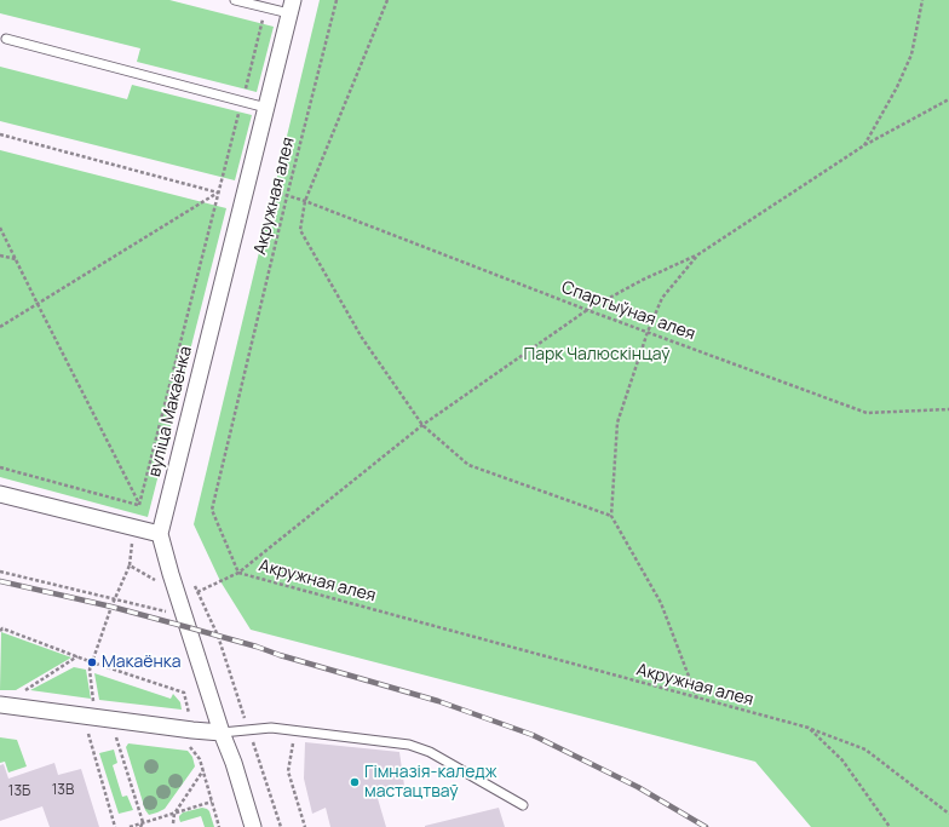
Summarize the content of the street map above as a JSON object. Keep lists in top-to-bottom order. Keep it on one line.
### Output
{"streets":{"street":["вуліца Макаёнка"],"path":["Акружная алея","Спартыўная алея"]},"crossings":[["Акружная алея","Спартыўная алея"]],"parks":["Парк Чалюскінцаў"],"places":["Макаёнка","Гімназія-каледж мастацтваў"],"house_numbers":["13В","13Б"]}
